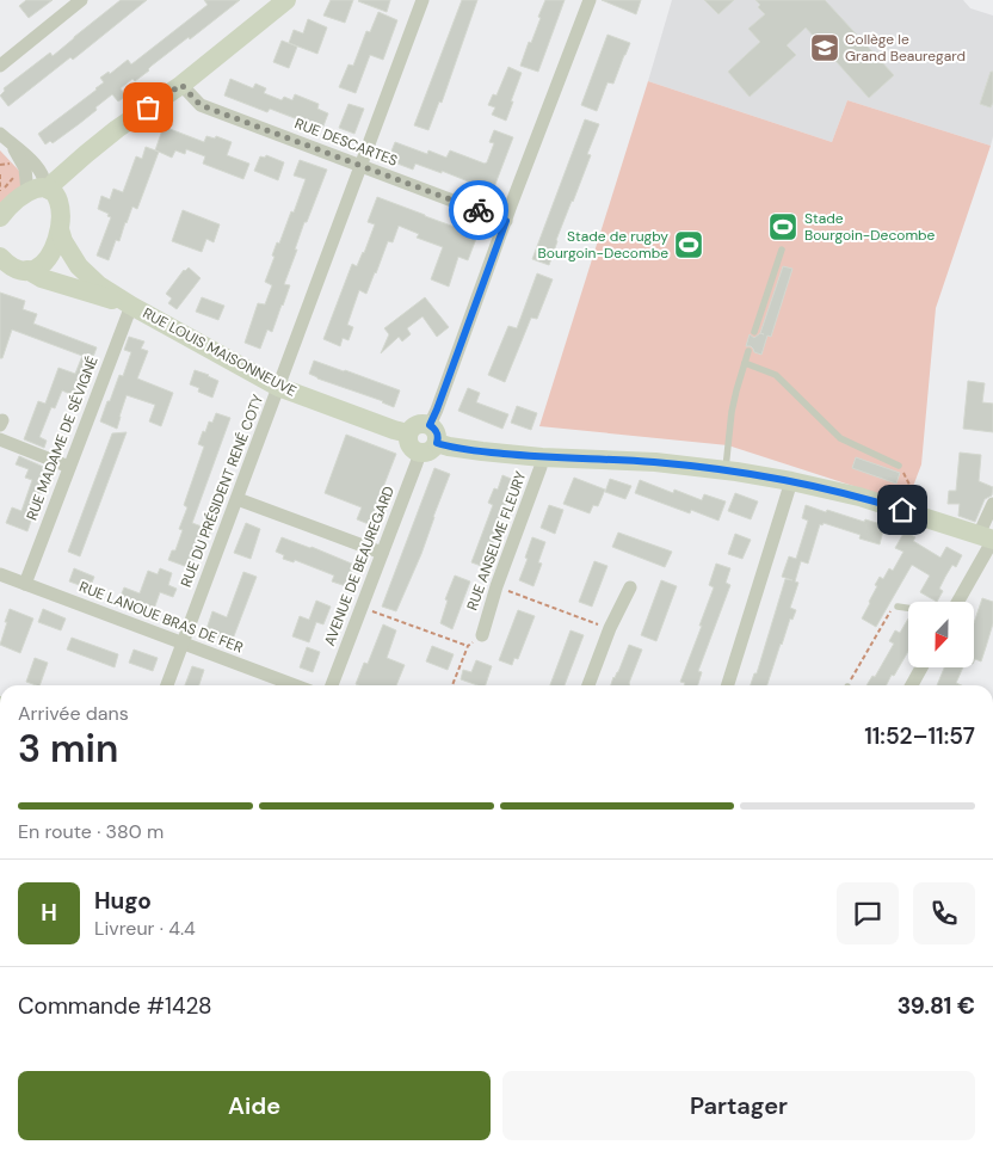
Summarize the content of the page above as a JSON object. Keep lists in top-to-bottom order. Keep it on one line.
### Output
{"streets":{"street":["RUE DESCARTES","RUE LOUIS MAISONNEUVE","RUE MADAME DE SÉVIGNÉ","RUE DU PRÉSIDENT RENÉ COTY","RUE ANSELME FLEURY","AVENUE DE BEAUREGARD","RUE LANOUE BRAS DE FER"]},"crossings":[["RUE DESCARTES","RUE DU PRÉSIDENT RENÉ COTY"],["RUE LOUIS MAISONNEUVE","RUE MADAME DE SÉVIGNÉ"],["RUE LOUIS MAISONNEUVE","RUE DU PRÉSIDENT RENÉ COTY"],["RUE LOUIS MAISONNEUVE","AVENUE DE BEAUREGARD"],["RUE MADAME DE SÉVIGNÉ","RUE LANOUE BRAS DE FER"],["RUE DU PRÉSIDENT RENÉ COTY","RUE LANOUE BRAS DE FER"]],"places":{"school or university":["Collège le Grand Beauregard"],"sports":["Stade Bourgoin-Decombe","Stade de rugby Bourgoin-Decombe"]},"north":"bottom","page":{"heading":["3 min","Arrivée dans","11:52–11:57"],"panel":["Hugo","Livreur · 4.4","Commande #1428","39.81 €"],"bar":"En route · 380 m","round":"H","buttons":["Aide","Partager"]}}
